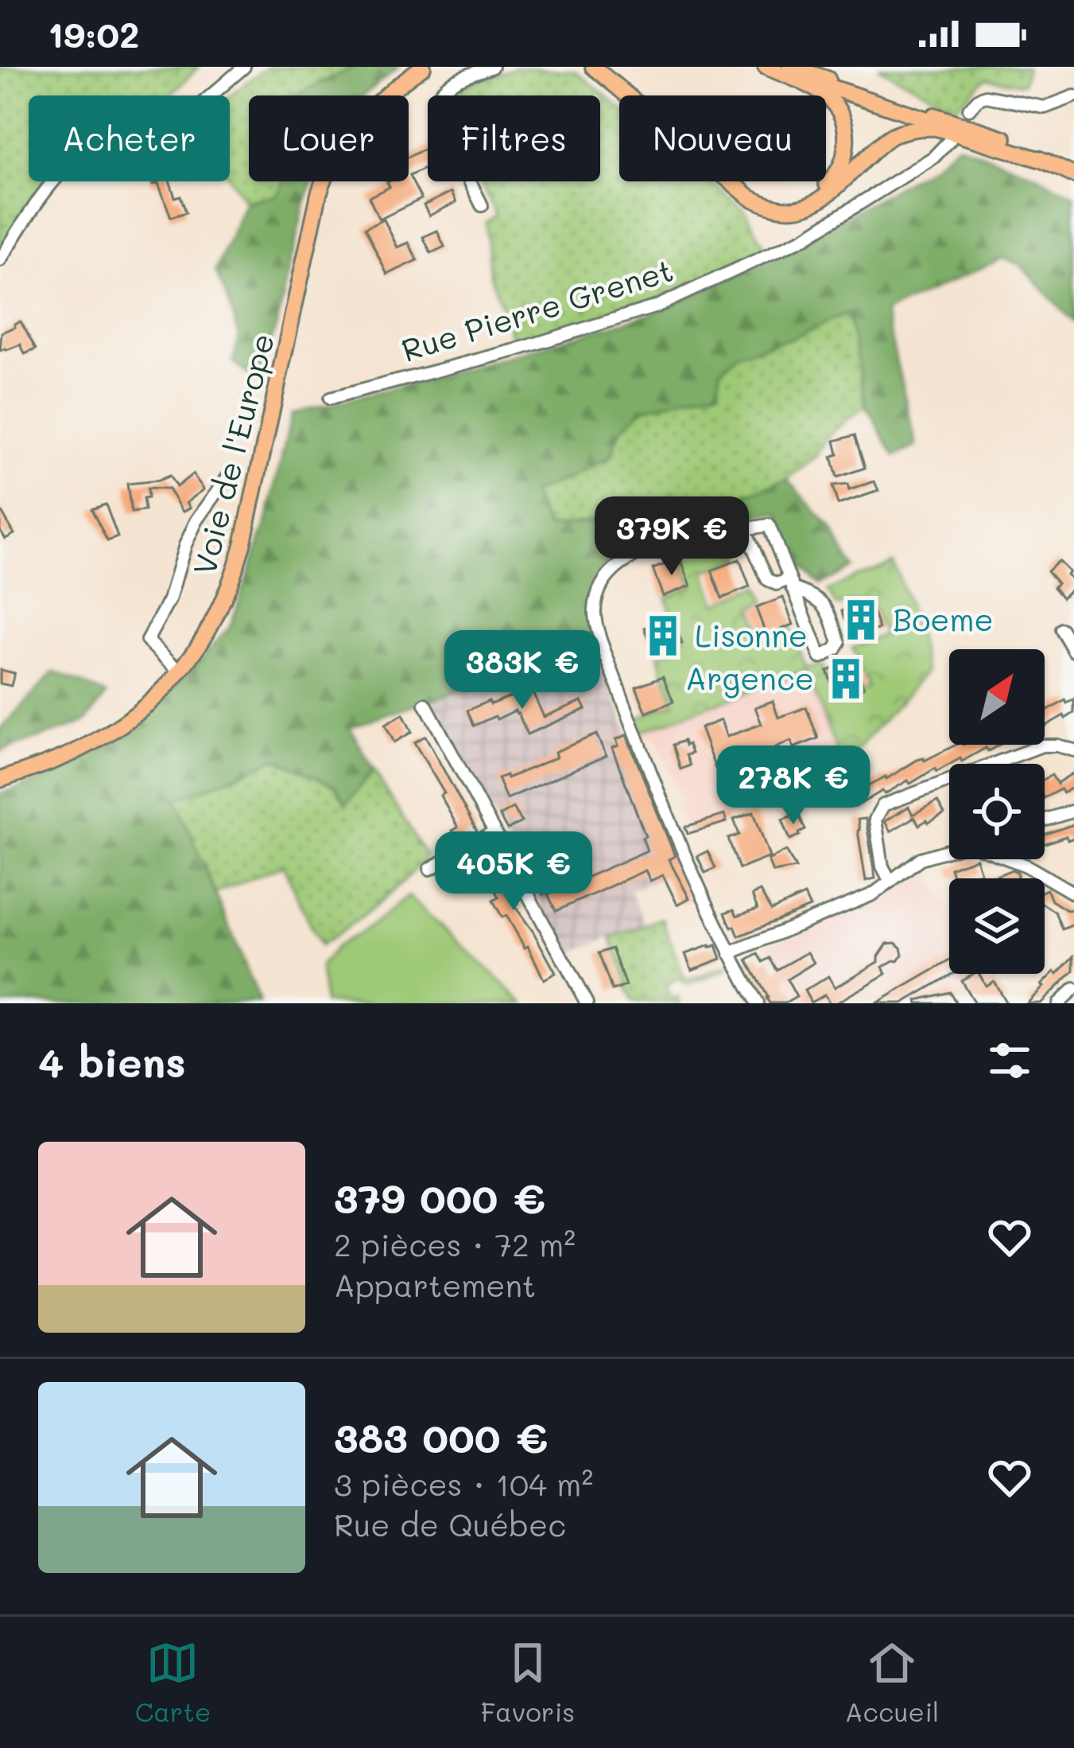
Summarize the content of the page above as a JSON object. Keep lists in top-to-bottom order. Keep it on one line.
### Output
{"streets":{"main road":["Voie de l'Europe"],"street":["Rue Pierre Grenet"]},"places":{"building":["Boeme","Lisonne","Argence"]},"north":"top right","page":{"status":"19:02","chip":["Acheter","Louer","Filtres","Nouveau"],"price":["379K €","383K €","278K €","405K €"],"heading":"4 biens","list":[{"name":"379 000 €","note":"2 pièces · 72 m² · Appartement"},{"name":"383 000 €","note":"3 pièces · 104 m² · Rue de Québec"}],"tabs":["Carte","Favoris","Accueil"]}}
